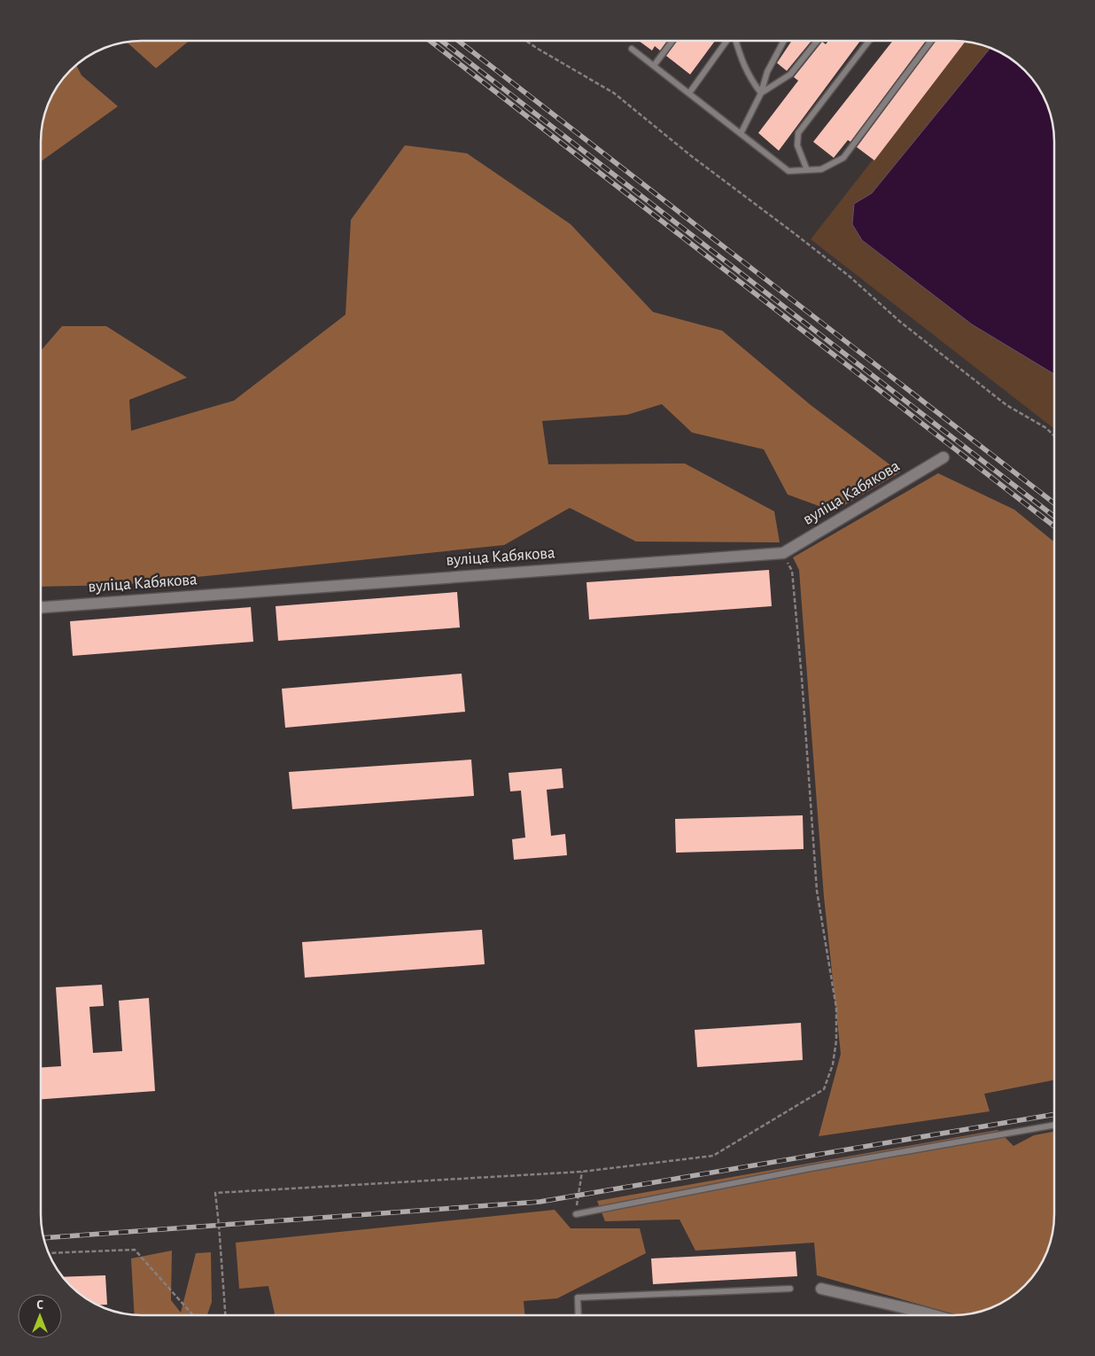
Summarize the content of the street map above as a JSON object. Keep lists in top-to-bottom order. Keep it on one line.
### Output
{"streets":{"street":["вуліца Кабякова"]},"north":"top"}
